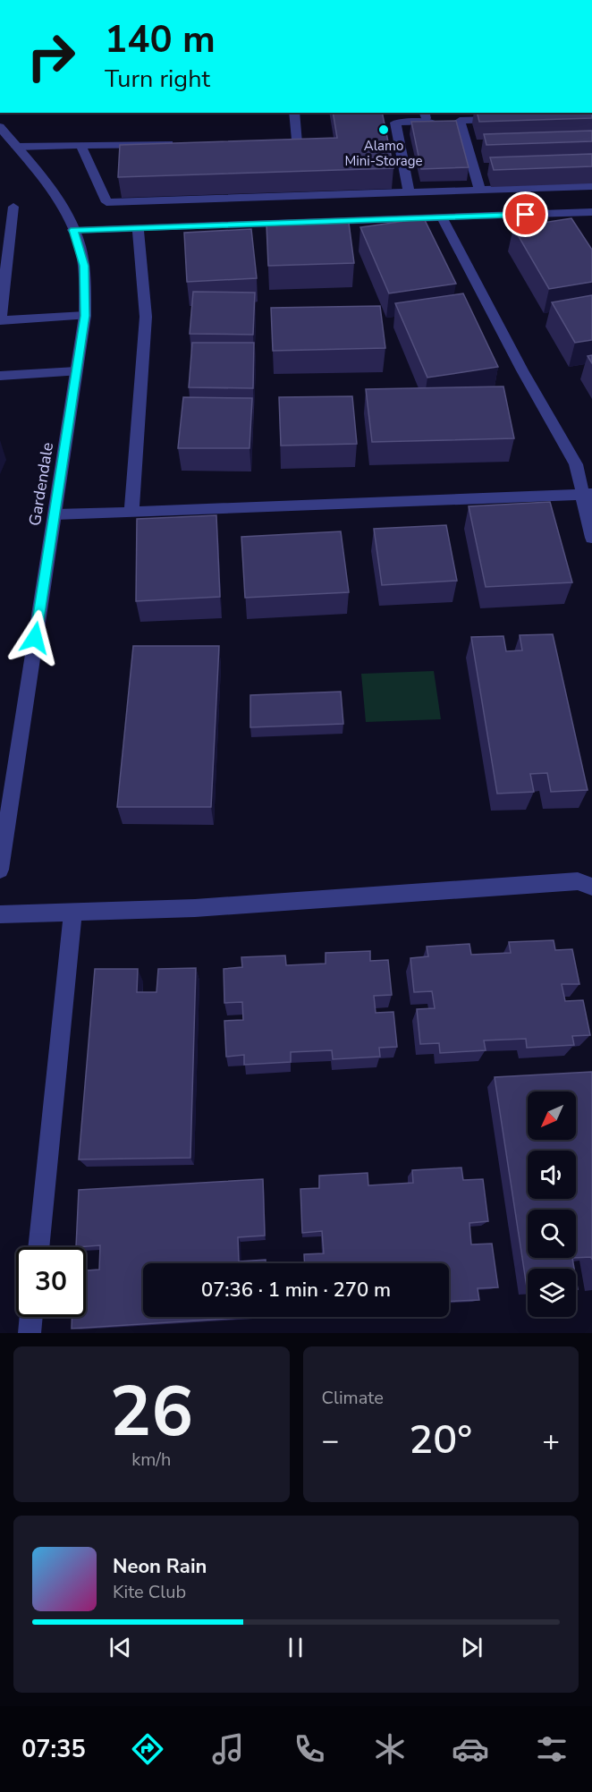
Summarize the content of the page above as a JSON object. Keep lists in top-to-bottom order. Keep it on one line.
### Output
{"streets":{"street":["Gardendale"]},"places":["Alamo Mini-Storage"],"north":"bottom left","page":{"turn":["140 m","Turn right"],"limit":"30","trip":"07:36 · 1 min · 270 m","tile":[["26","km/h"],"Climate"],"heat":["−","20°","+"],"song":["Neon Rain","Kite Club"],"tabs":"07:35"}}
